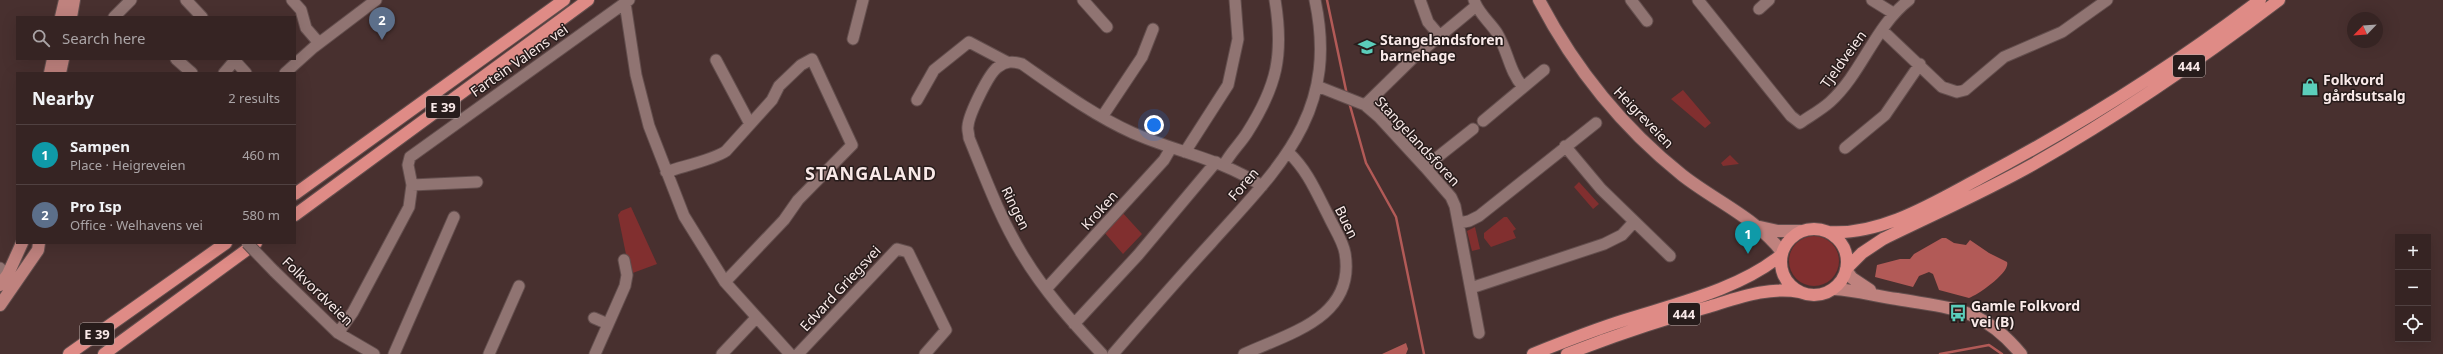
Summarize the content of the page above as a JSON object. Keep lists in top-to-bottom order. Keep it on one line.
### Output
{"streets":{"highway":["444","E 39"],"main road":["Heigreveien"],"street":["Tjeldveien","Fartein Valens vei","Stangelandsforen","Foren","Ringen","Kroken","Buen","Edvard Griegsvei","Folkvordveien"]},"crossings":[["Fartein Valens vei","Folkvordveien"],["444","Heigreveien"],["Stangelandsforen","Foren"],["Foren","Ringen"],["Foren","Buen"],["Ringen","Kroken"]],"districts":["STANGALAND"],"places":{"school or university":["Stangelandsforen barnehage"],"shop":["Folkvord gårdsutsalg"],"bus stop":["Gamle Folkvord vei (B)"]},"north":"bottom left","page":{"pins":["2","1"],"search":"Search here","heading":["Nearby","2 results"],"list":[{"mark":"1","name":"Sampen","note":"Place · Heigreveien","value":"460 m"},{"mark":"2","name":"Pro Isp","note":"Office · Welhavens vei","value":"580 m"}],"map_buttons":["+","−"]}}
